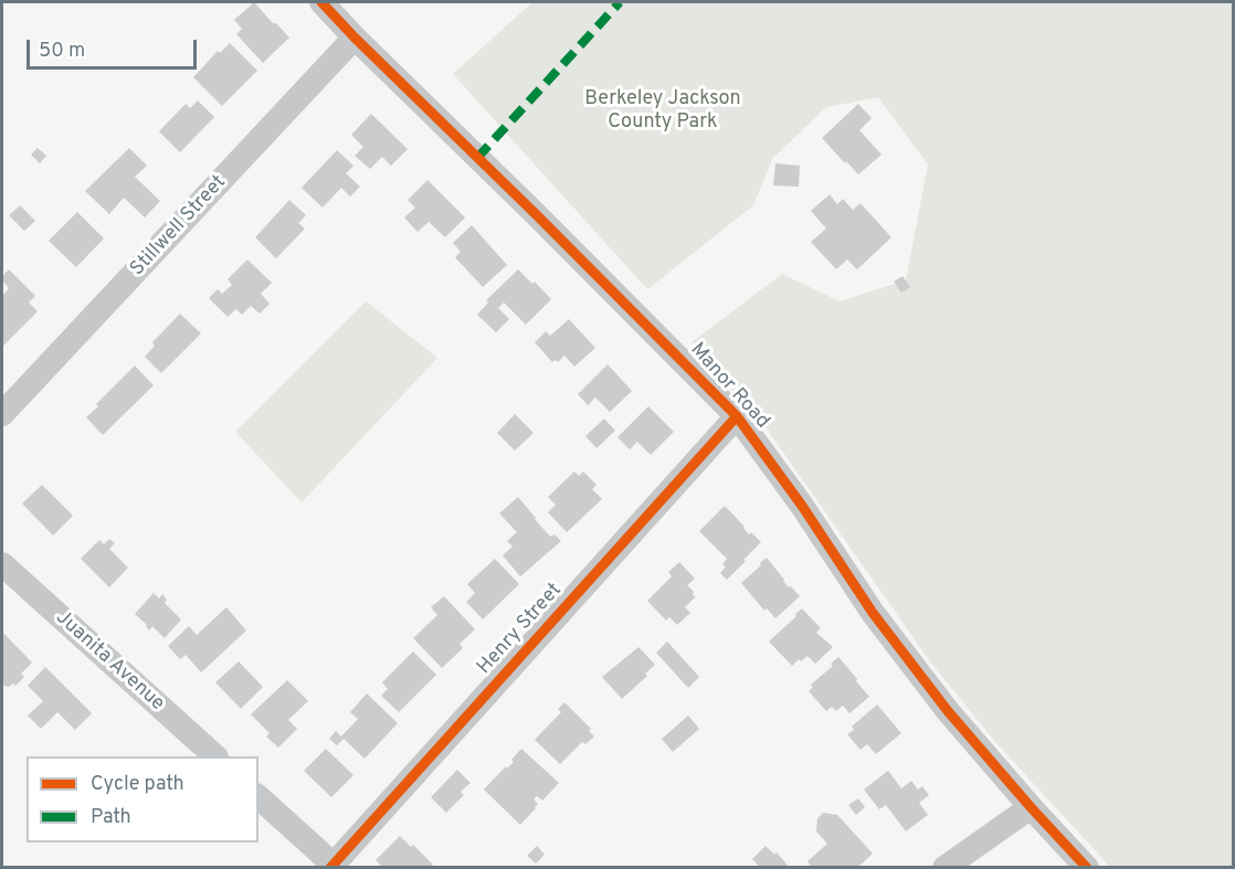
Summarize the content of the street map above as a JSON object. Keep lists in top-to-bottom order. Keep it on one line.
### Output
{"streets":{"street":["Stillwell Street","Manor Road","Henry Street","Juanita Avenue"]},"crossings":[["Stillwell Street","Manor Road"],["Manor Road","Henry Street"]],"parks":["Berkeley Jackson County Park"],"legend":["Cycle path","Path"],"scale_bar":"50 m"}
